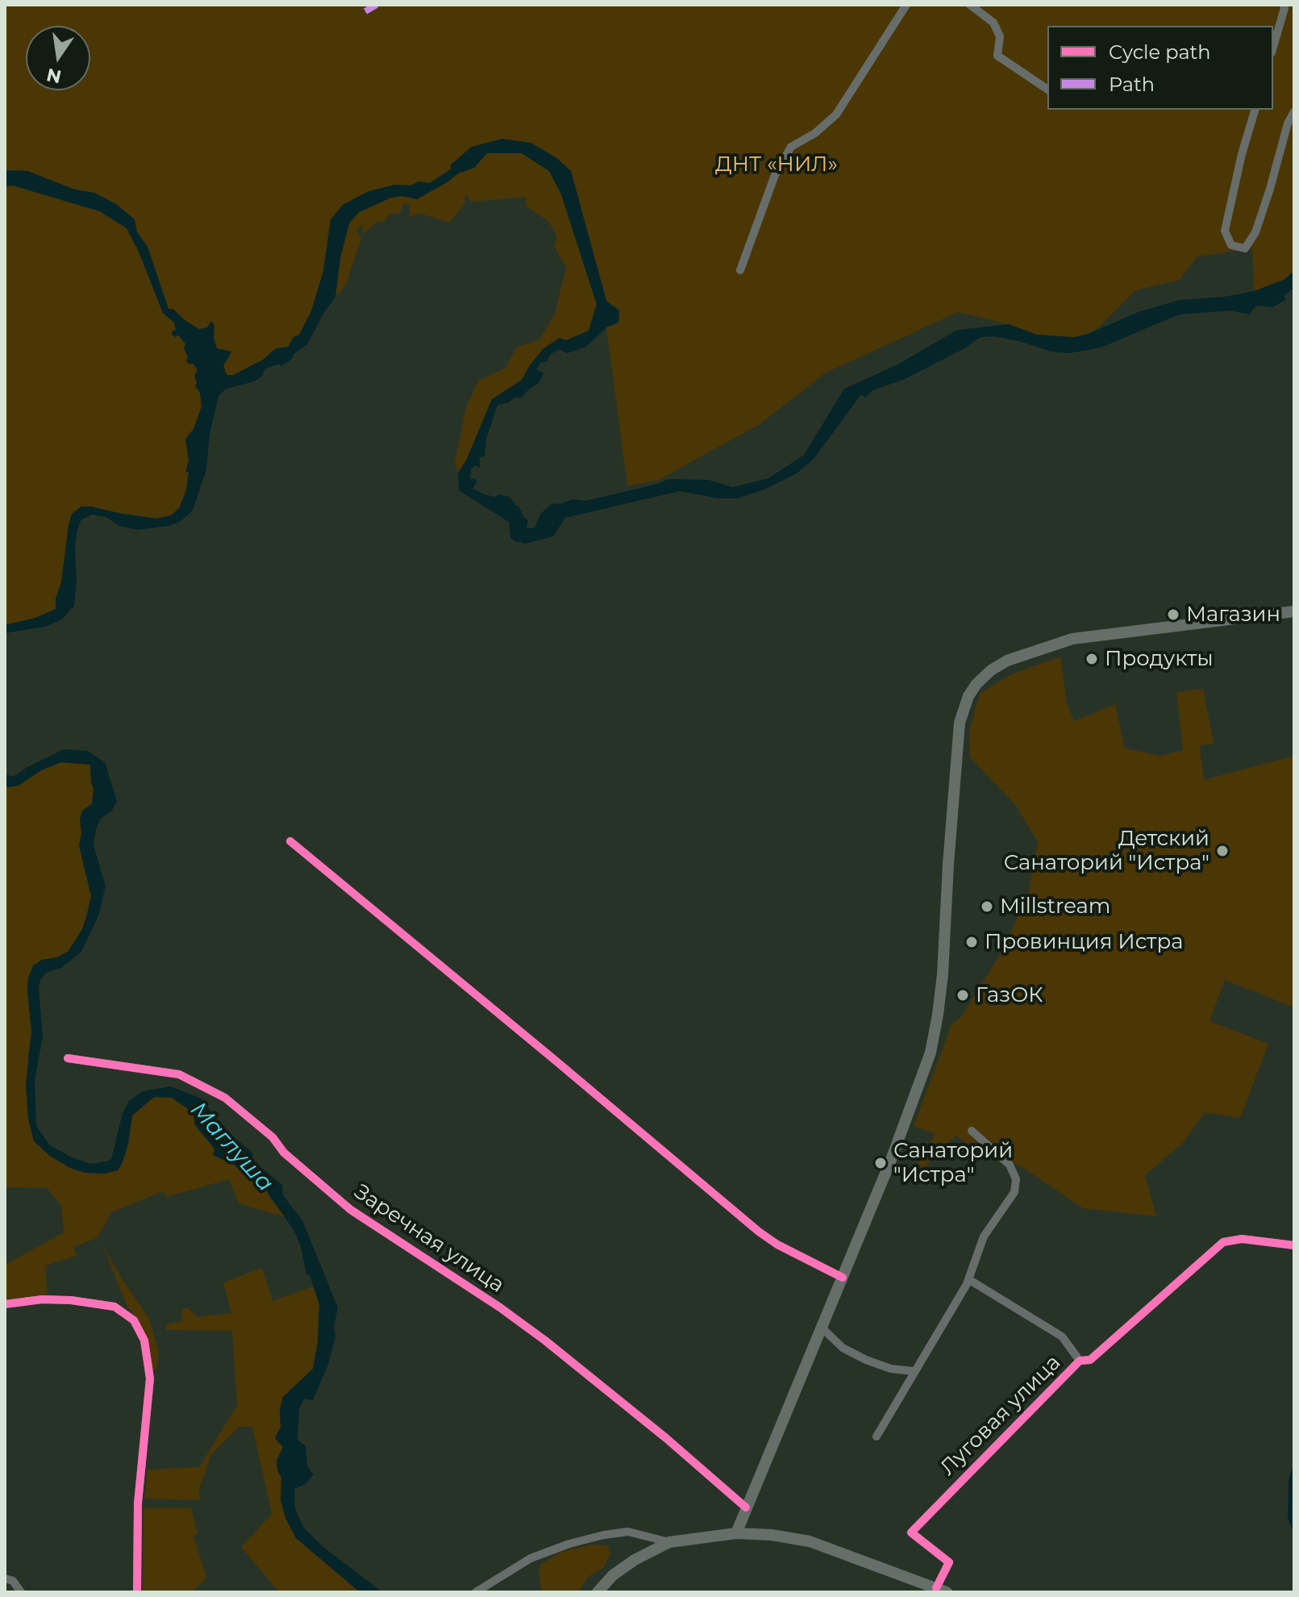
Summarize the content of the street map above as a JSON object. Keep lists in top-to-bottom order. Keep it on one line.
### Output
{"streets":{"street":["Заречная улица","Луговая улица"]},"water":["Маглуша"],"parks":["ДНТ «НИЛ»"],"places":["Магазин","Продукты","Детский Санаторий \"Истра\"","Millstream","Провинция Истра","ГазОК","Санаторий \"Истра\""],"legend":["Cycle path","Path"],"north":"bottom"}
